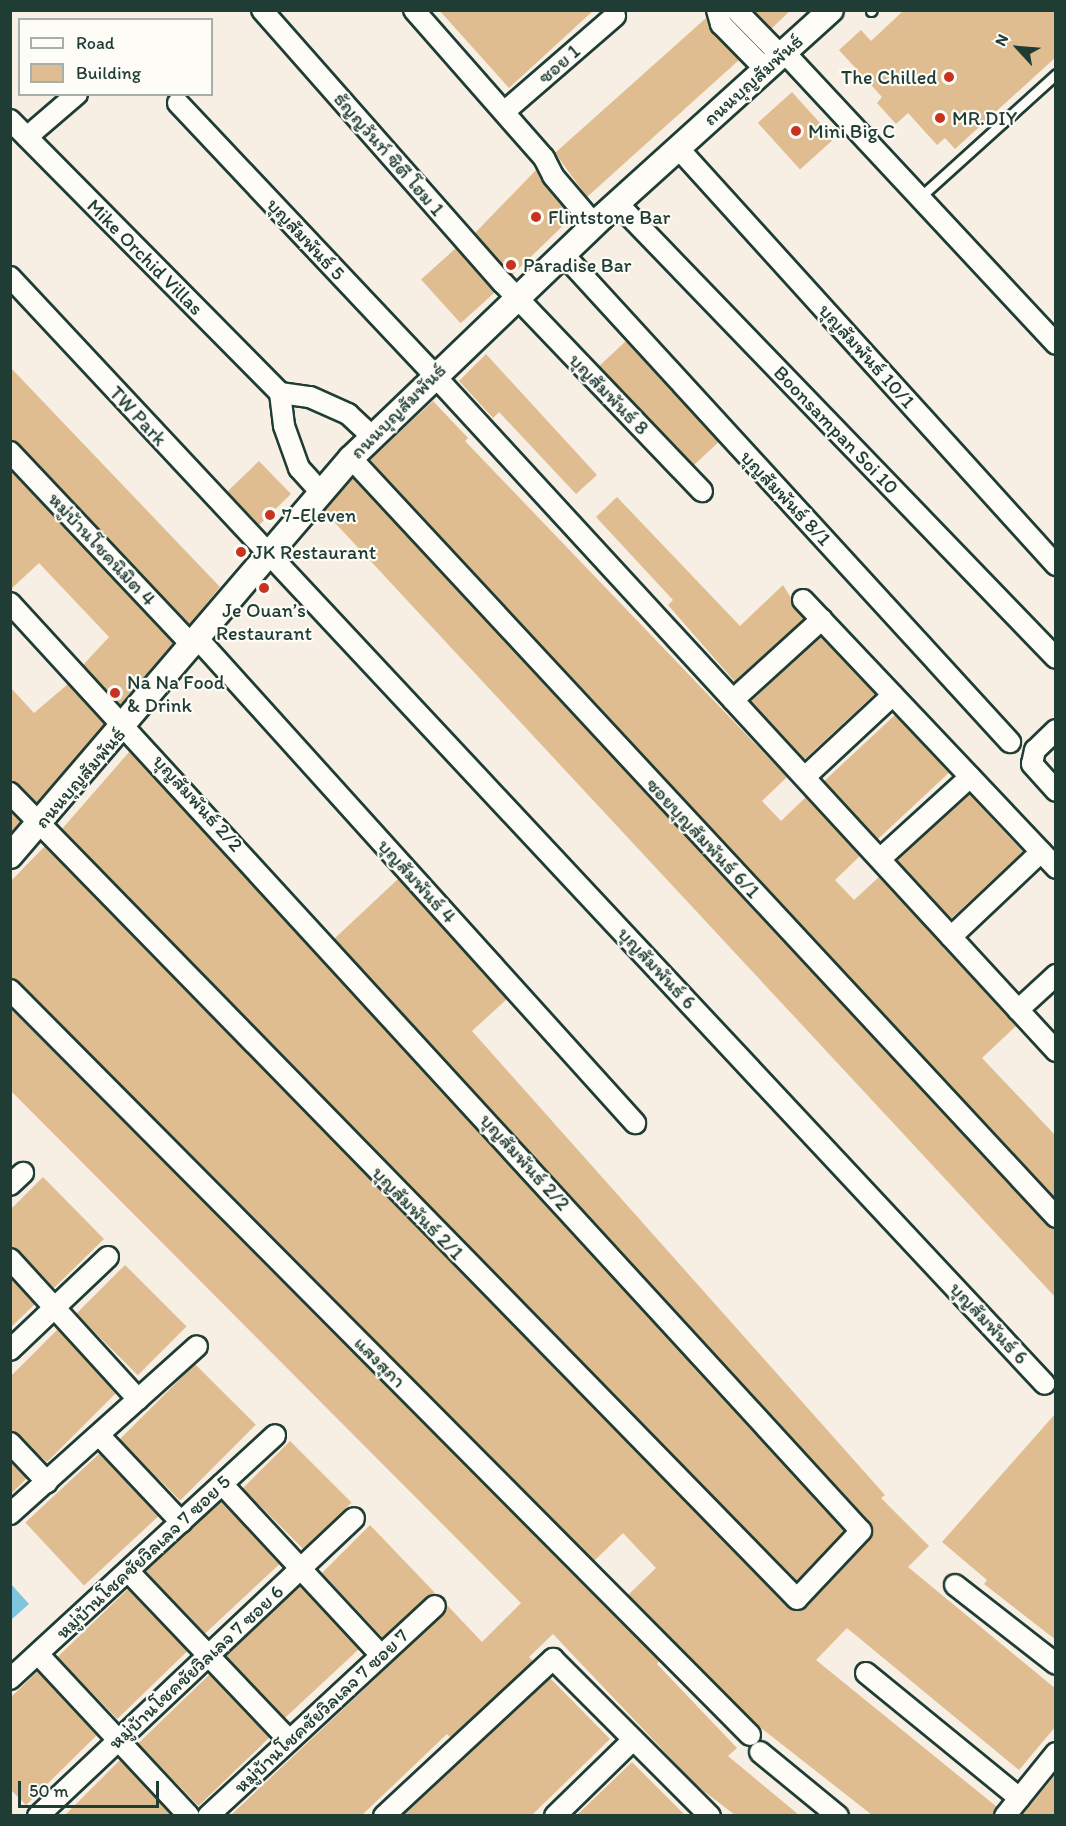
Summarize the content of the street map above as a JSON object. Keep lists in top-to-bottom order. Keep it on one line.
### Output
{"streets":{"street":["ซอย 1","ถนนบุญสัมพันธ์","ธัญญวันท์ ซิตี โฮม 1","บุญสัมพันธ์ 5","Mike Orchid Villas","บุญสัมพันธ์ 10/1","บุญสัมพันธ์ 8","TW Park","Boonsampan Soi 10","บุญสัมพันธ์ 8/1","หมู่บ้านโชคนิมิต 4","บุญสัมพันธ์ 2/2","ซอยบุญสัมพันธ์ 6/1","บุญสัมพันธ์ 4","บุญสัมพันธ์ 6","บุญสัมพันธ์ 2/1","แสงสุภา","หมู่บ้านโชคชัยวิลเลจ 7 ซอย 5","หมู่บ้านโชคชัยวิลเลจ 7 ซอย 6","หมู่บ้านโชคชัยวิลเลจ 7 ซอย 7"]},"crossings":[["ซอย 1","Boonsampan Soi 10"],["ถนนบุญสัมพันธ์","ธัญญวันท์ ซิตี โฮม 1"],["ถนนบุญสัมพันธ์","บุญสัมพันธ์ 5"],["ถนนบุญสัมพันธ์","บุญสัมพันธ์ 10/1"],["ถนนบุญสัมพันธ์","บุญสัมพันธ์ 8"],["ถนนบุญสัมพันธ์","TW Park"],["ถนนบุญสัมพันธ์","Boonsampan Soi 10"],["ถนนบุญสัมพันธ์","บุญสัมพันธ์ 8/1"],["ถนนบุญสัมพันธ์","หมู่บ้านโชคนิมิต 4"],["ถนนบุญสัมพันธ์","บุญสัมพันธ์ 2/2"],["ถนนบุญสัมพันธ์","ซอยบุญสัมพันธ์ 6/1"],["ถนนบุญสัมพันธ์","บุญสัมพันธ์ 4"],["ถนนบุญสัมพันธ์","บุญสัมพันธ์ 6"],["ถนนบุญสัมพันธ์","บุญสัมพันธ์ 2/1"],["ธัญญวันท์ ซิตี โฮม 1","บุญสัมพันธ์ 8"],["TW Park","บุญสัมพันธ์ 6"],["หมู่บ้านโชคนิมิต 4","บุญสัมพันธ์ 4"],["บุญสัมพันธ์ 2/2","บุญสัมพันธ์ 2/1"]],"places":["The Chilled","MR.DIY","Mini Big C","Flintstone Bar","Paradise Bar","7-Eleven","JK Restaurant","Je Ouan’s Restaurant","Na Na Food & Drink"],"legend":["Road","Building"],"scale_bar":"50 m","north":"top left"}
